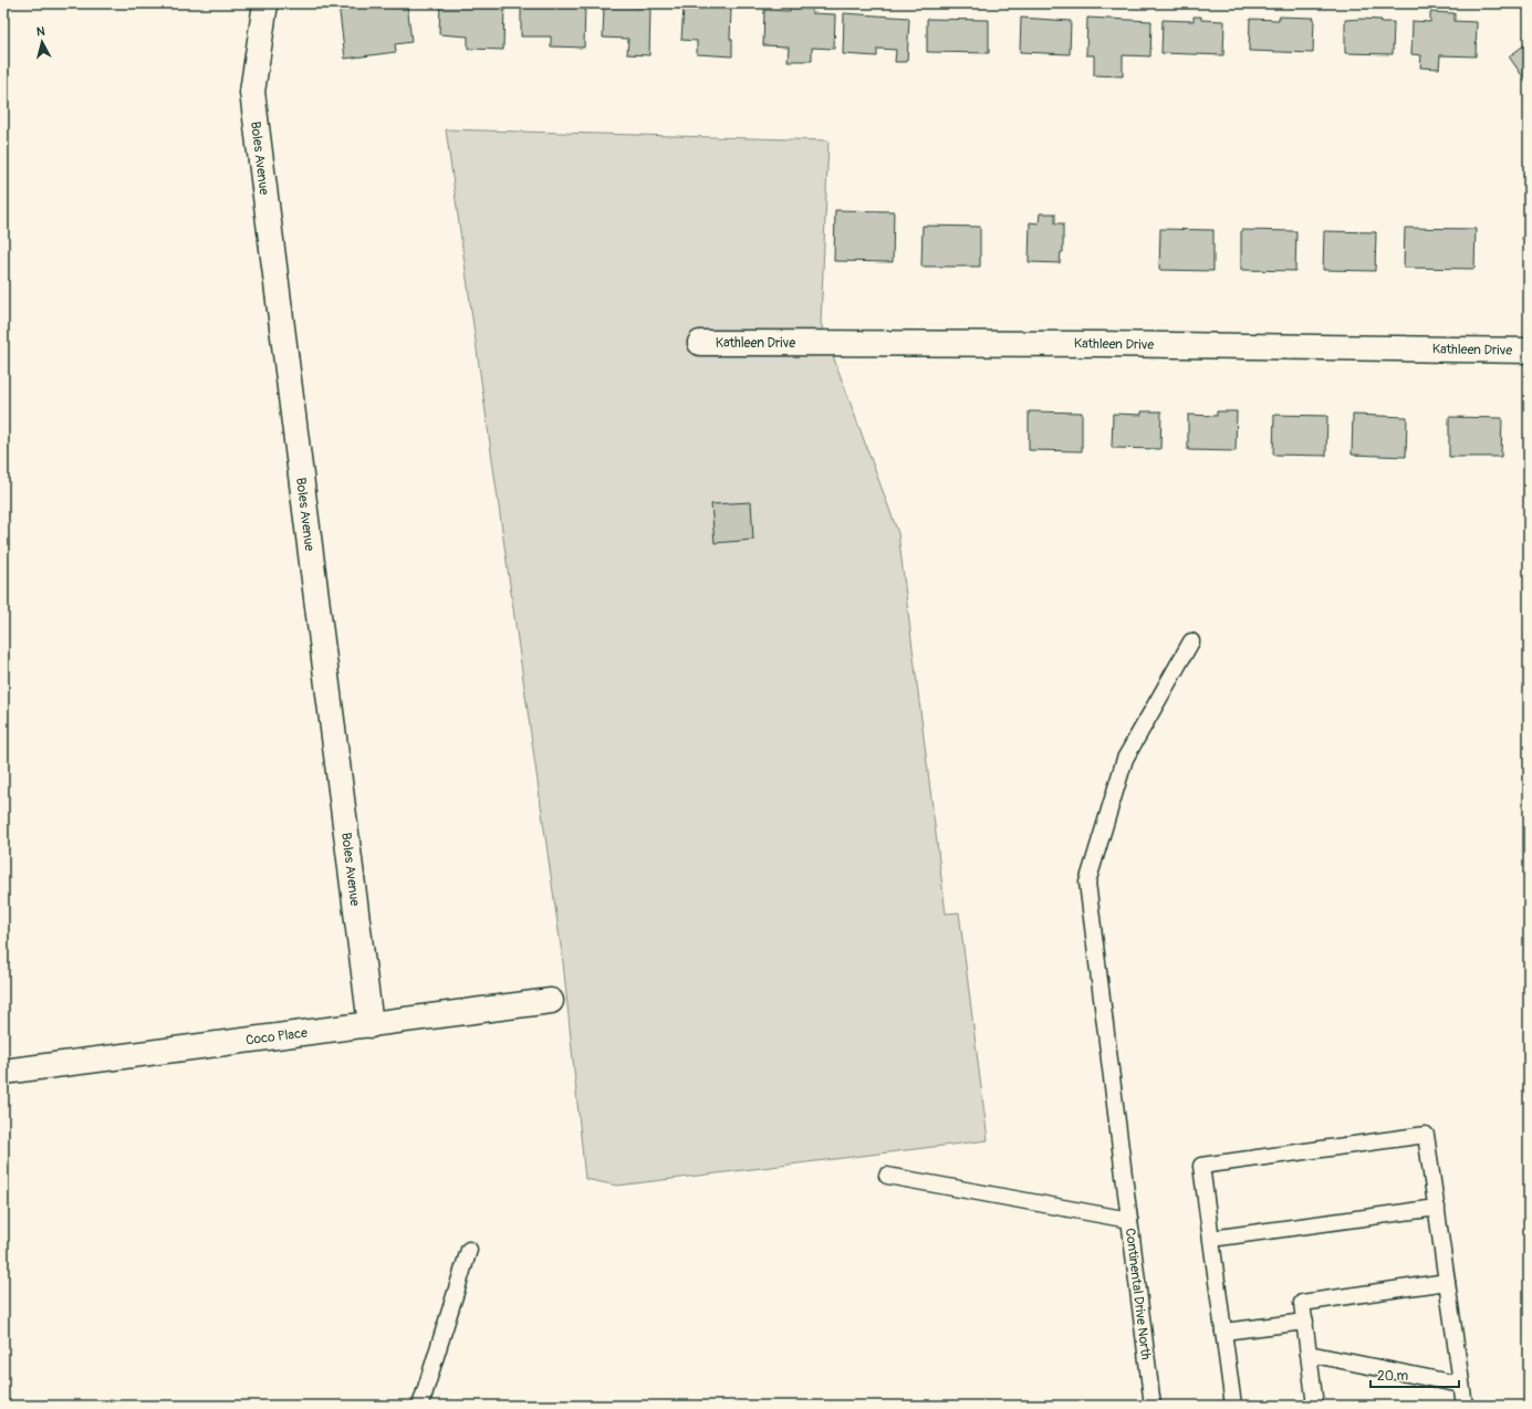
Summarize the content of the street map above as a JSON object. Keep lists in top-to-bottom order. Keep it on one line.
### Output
{"streets":{"street":["Boles Avenue","Kathleen Drive","Coco Place"],"lane":["Continental Drive North"]},"crossings":[["Boles Avenue","Coco Place"]],"scale_bar":"20 m","north":"top"}
